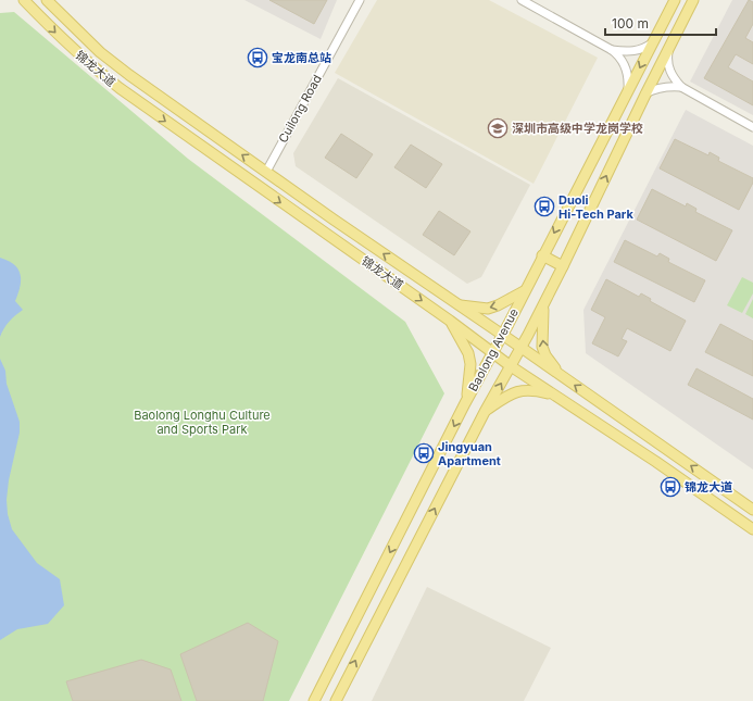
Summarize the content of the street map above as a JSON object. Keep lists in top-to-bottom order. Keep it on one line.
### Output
{"streets":{"main road":["锦龙大道","Baolong Avenue"],"street":["Cuilong Road"]},"crossings":[["锦龙大道","Cuilong Road"],["锦龙大道","Baolong Avenue"]],"parks":["Baolong Longhu Culture and Sports Park"],"places":{"bus stop":["宝龙南总站","Duoli Hi-Tech Park","Jingyuan Apartment","锦龙大道"],"school or university":["深圳市高级中学龙岗学校"]},"scale_bar":"100 m"}
